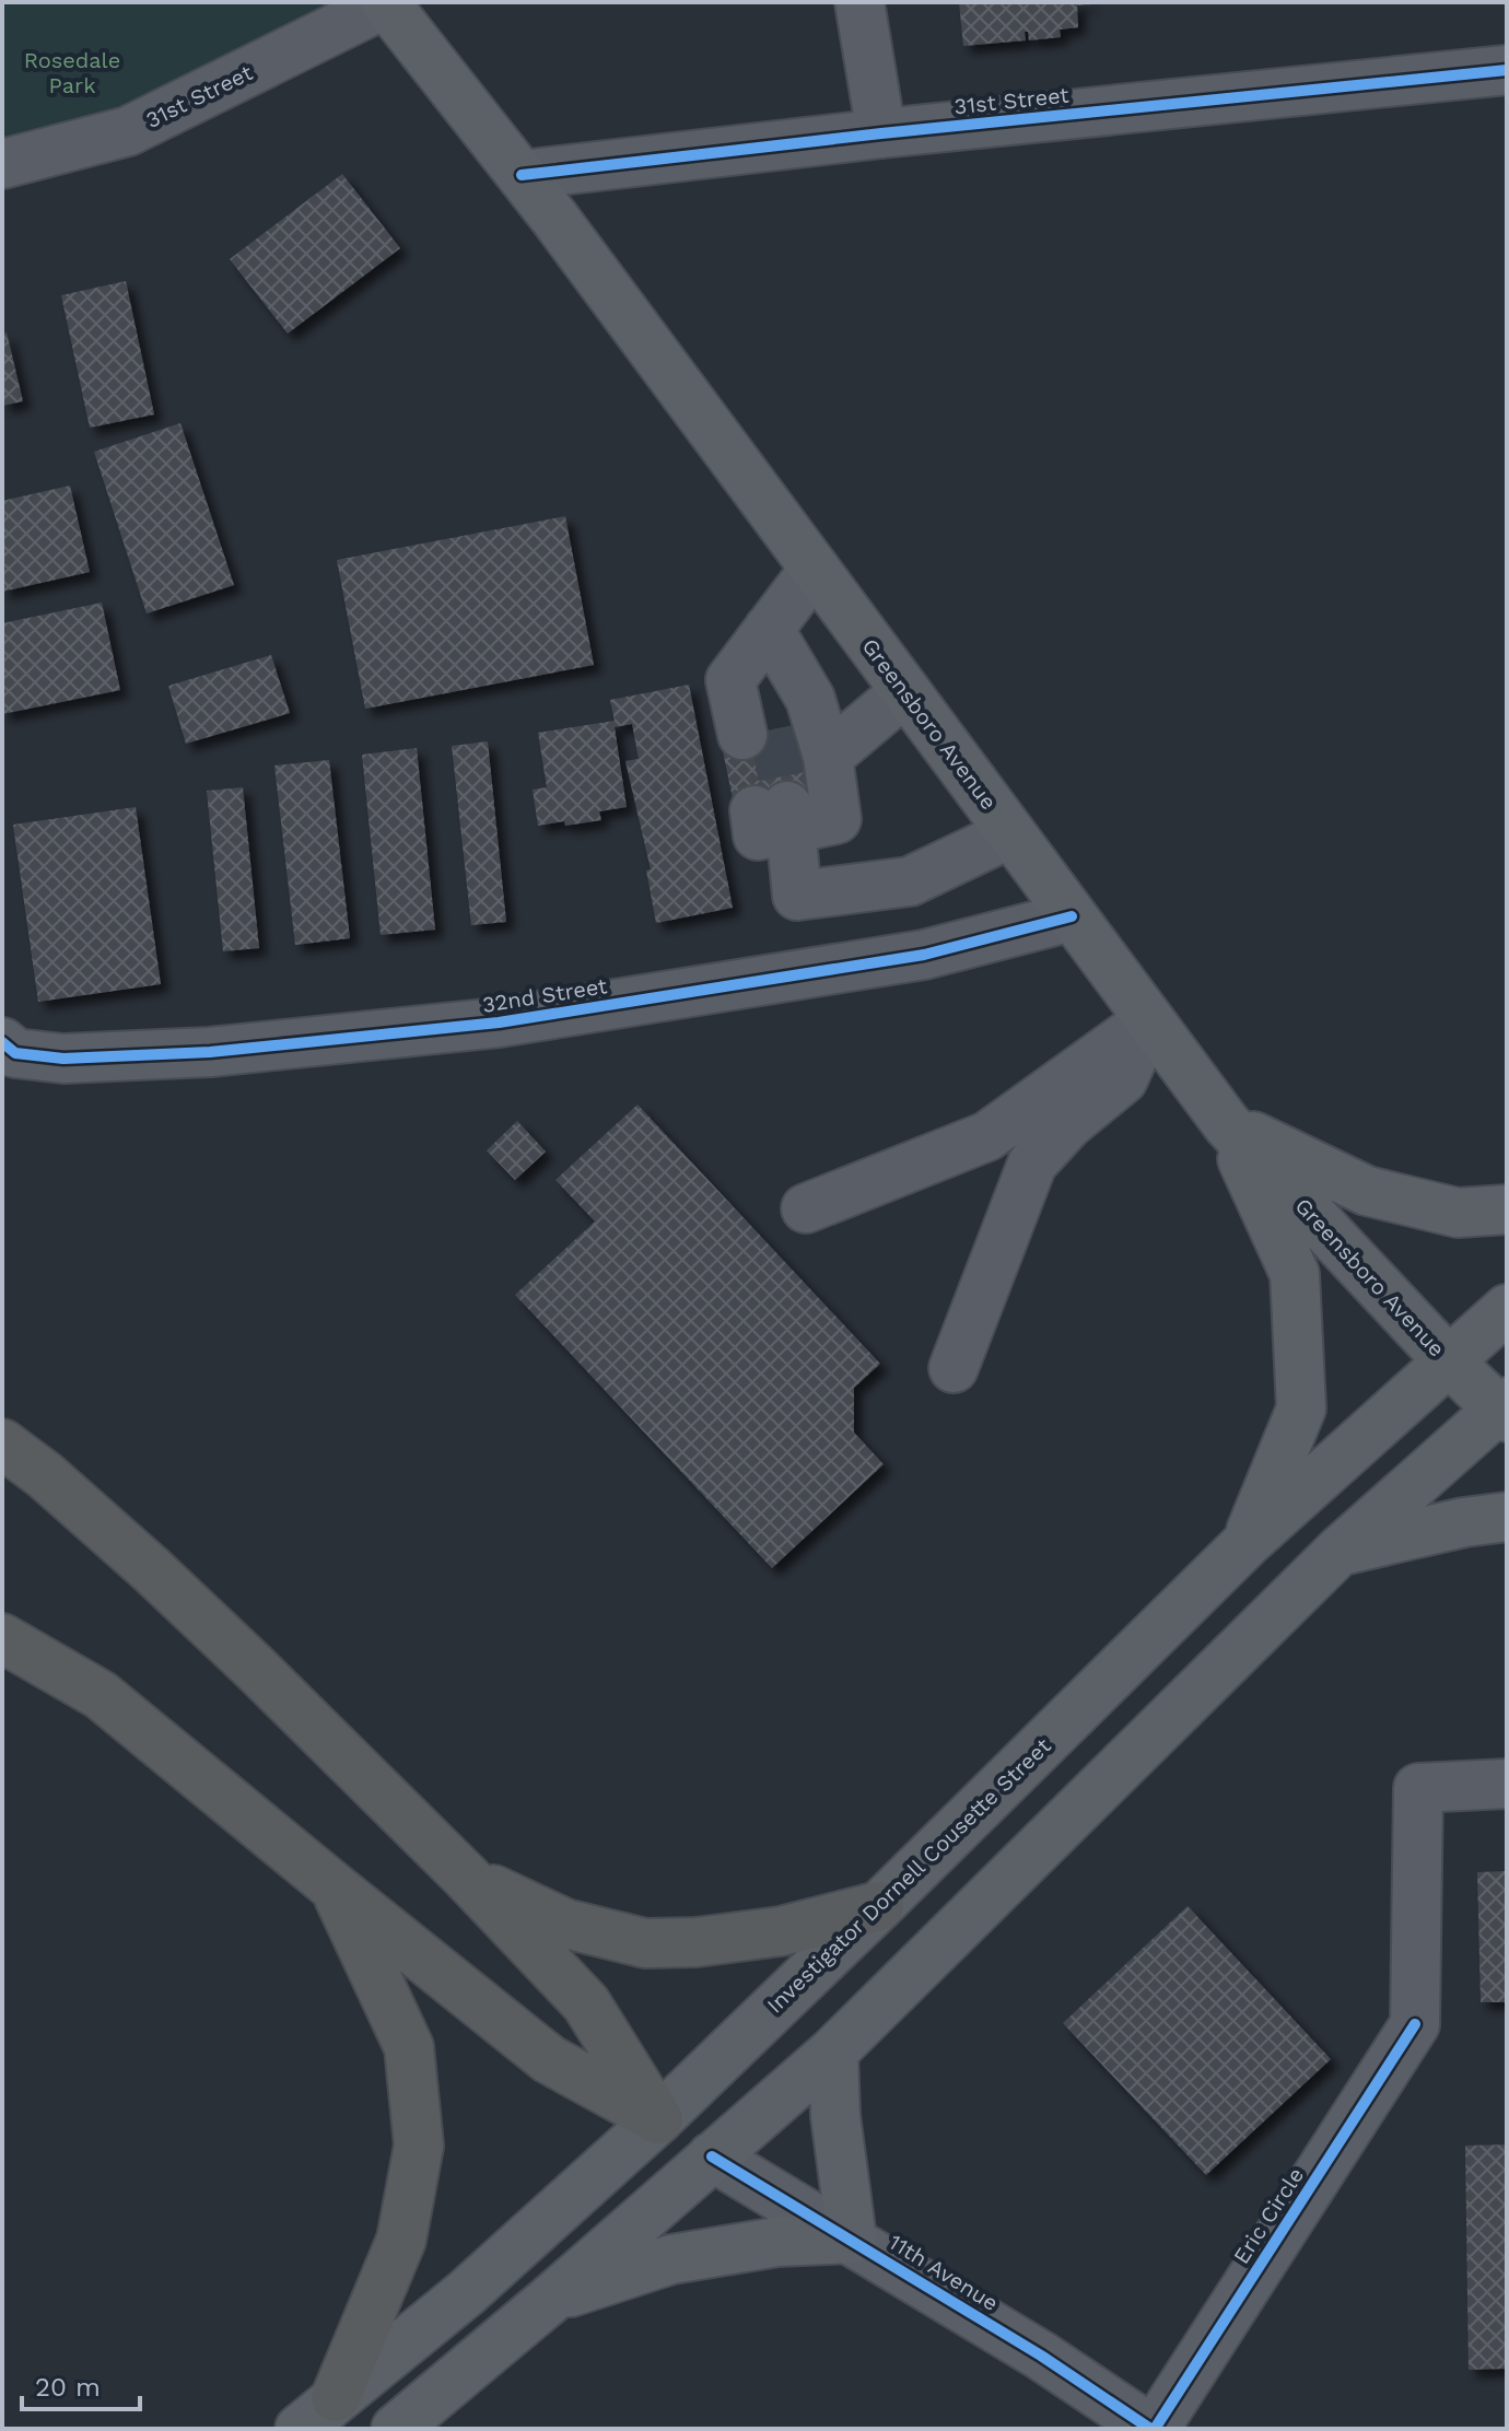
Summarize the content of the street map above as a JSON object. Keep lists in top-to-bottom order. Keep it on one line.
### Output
{"streets":{"main road":["Greensboro Avenue","Investigator Dornell Cousette Street","11th Avenue"],"street":["31st Street","32nd Street","Eric Circle"]},"crossings":[["31st Street","Greensboro Avenue"],["Greensboro Avenue","32nd Street"],["Greensboro Avenue","Investigator Dornell Cousette Street"],["Investigator Dornell Cousette Street","11th Avenue"],["Eric Circle","11th Avenue"]],"parks":["Rosedale Park"],"scale_bar":"20 m"}
